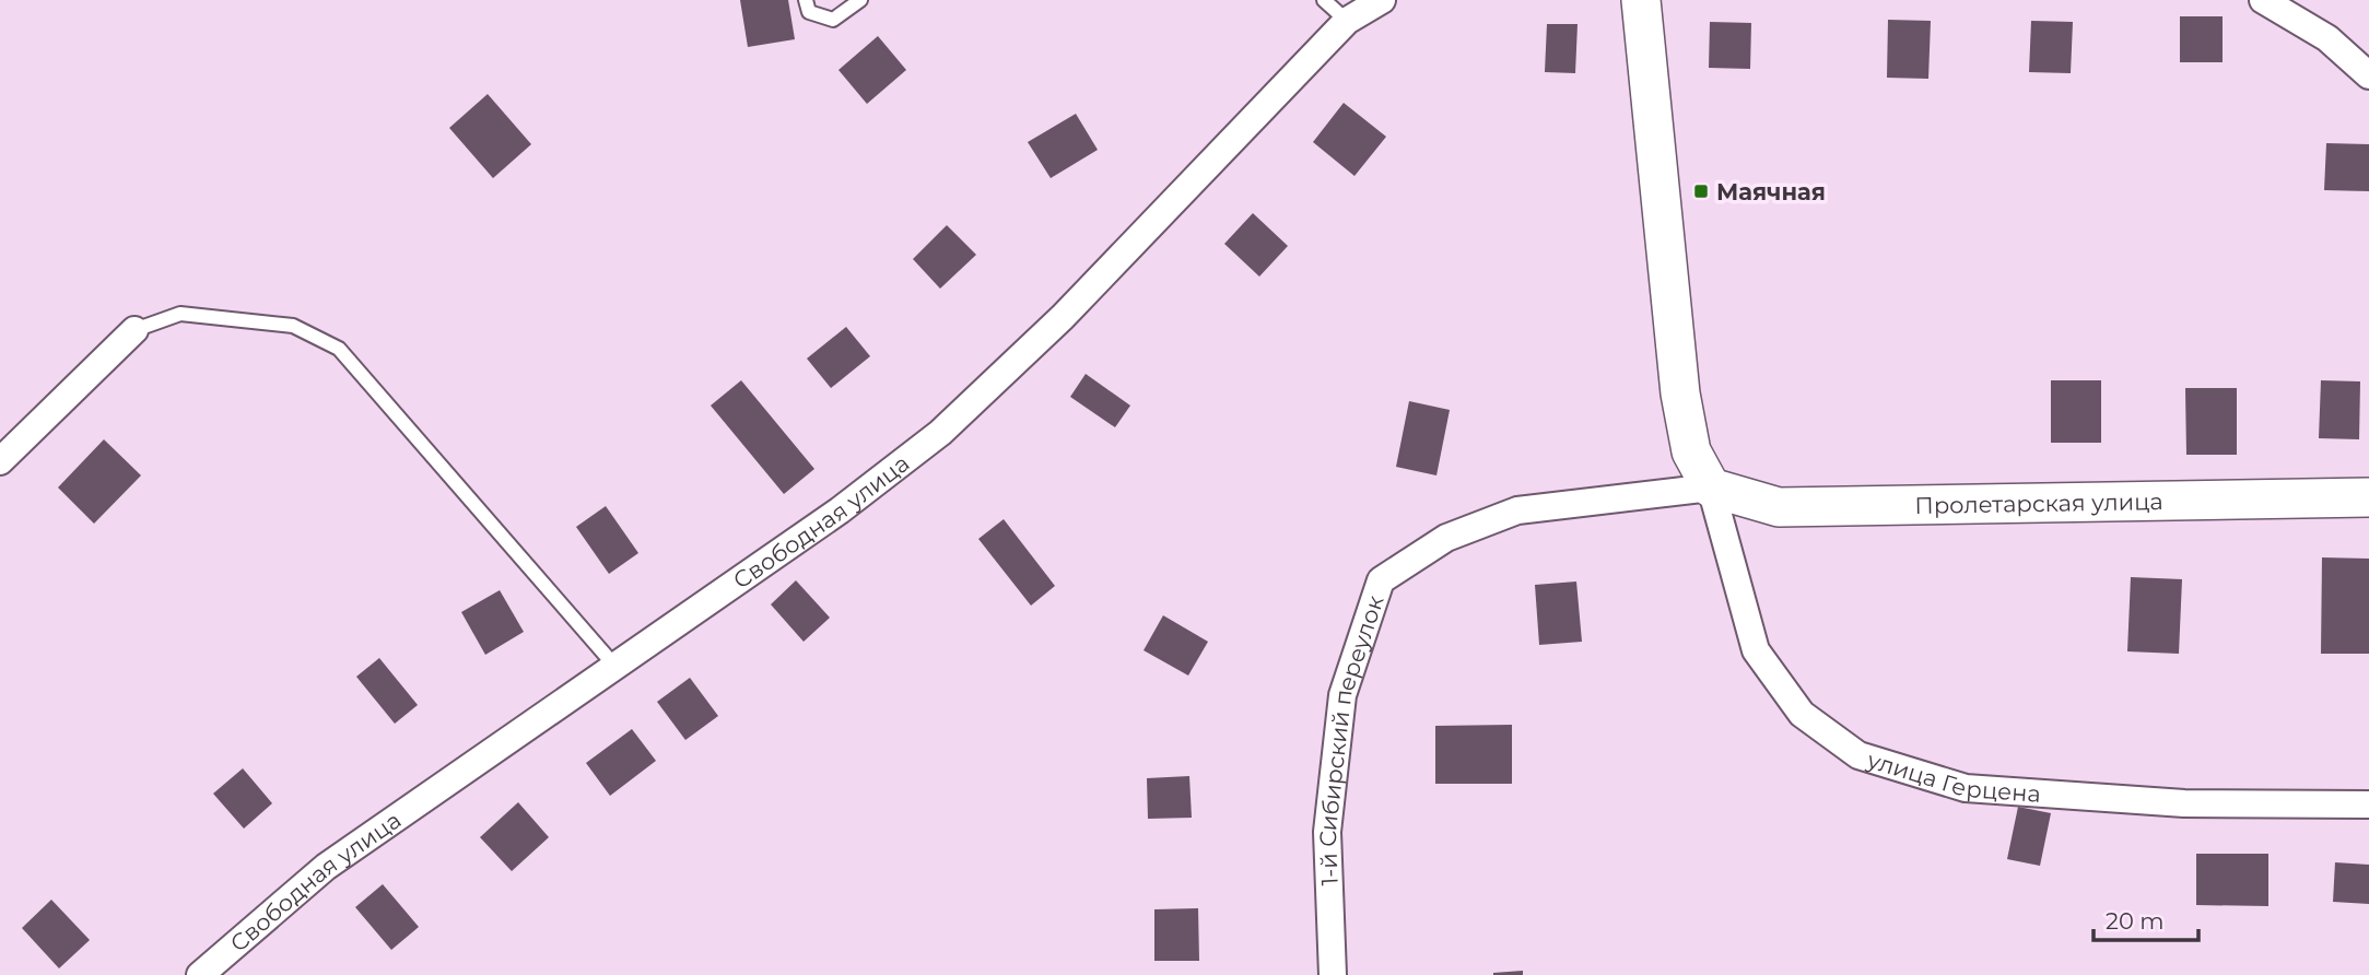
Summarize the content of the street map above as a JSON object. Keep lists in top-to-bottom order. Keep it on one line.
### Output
{"streets":{"street":["Пролетарская улица","Свободная улица","1-й Сибирский переулок","улица Герцена"]},"crossings":[["Пролетарская улица","1-й Сибирский переулок"],["Пролетарская улица","улица Герцена"],["1-й Сибирский переулок","улица Герцена"]],"places":{"transit":["Маячная"]},"scale_bar":"20 m"}
